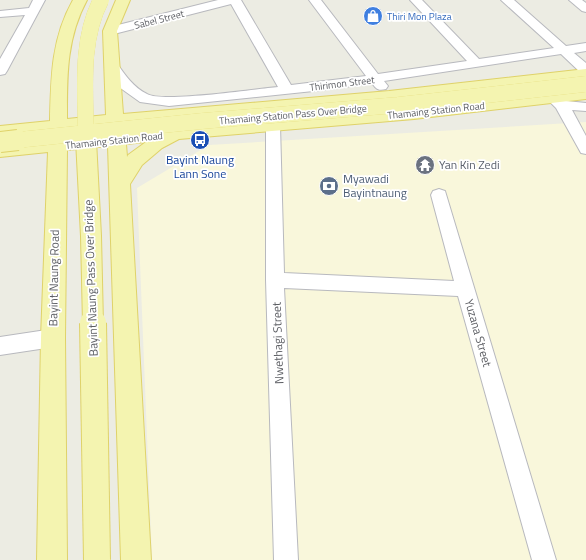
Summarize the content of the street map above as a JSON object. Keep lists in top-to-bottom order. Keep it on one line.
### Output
{"streets":{"main road":["Thamaing Station Road","Thamaing Station Pass Over Bridge","Bayint Naung Road","Bayint Naung Pass Over Bridge"],"street":["Sabel Street","Thirimon Street","Yuzana Street","Nwethagi Street"]},"crossings":[["Thamaing Station Road","Thamaing Station Pass Over Bridge"],["Thamaing Station Road","Bayint Naung Road"],["Thamaing Station Road","Nwethagi Street"],["Yuzana Street","Nwethagi Street"]],"places":{"shop":["Thiri Mon Plaza"],"bus stop":["Bayint Naung Lann Sone"],"temple":["Yan Kin Zedi"],"bank":["Myawadi Bayintnaung"]}}
